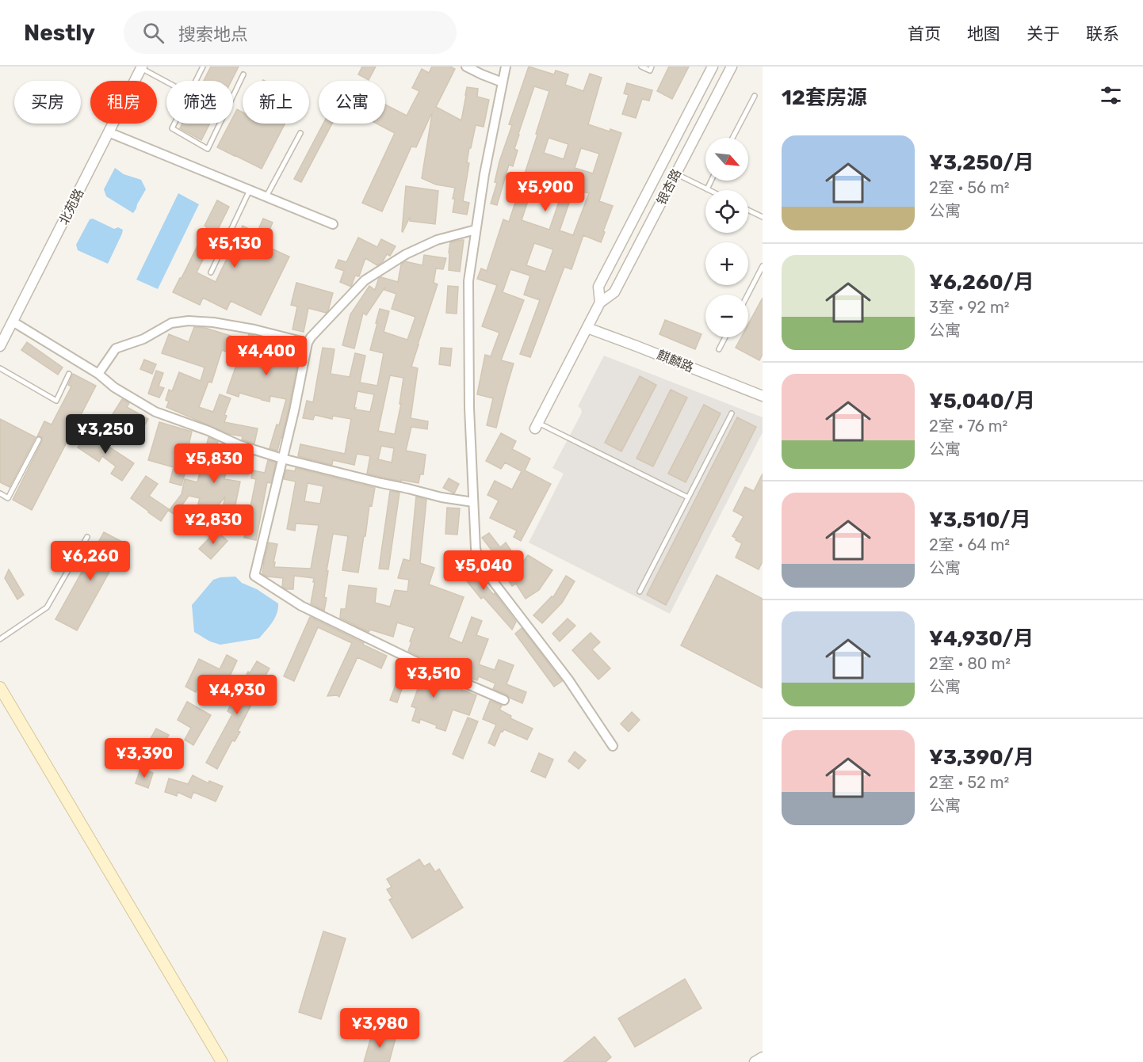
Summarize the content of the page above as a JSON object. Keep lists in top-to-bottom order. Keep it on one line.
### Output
{"streets":{"street":["银杏路","北苑路","麒麟路"]},"crossings":[["银杏路","麒麟路"]],"north":"bottom right","page":{"header":"Nestly","search":"搜索地点","nav":["首页","地图","关于","联系"],"heading":"12套房源","chip":["买房","租房","筛选","新上","公寓"],"list":[{"name":"¥3,250/月","note":"2室 · 56 m² · 公寓"},{"name":"¥6,260/月","note":"3室 · 92 m² · 公寓"},{"name":"¥5,040/月","note":"2室 · 76 m² · 公寓"},{"name":"¥3,510/月","note":"2室 · 64 m² · 公寓"},{"name":"¥4,930/月","note":"2室 · 80 m² · 公寓"},{"name":"¥3,390/月","note":"2室 · 52 m² · 公寓"}],"map_buttons":["+","−"],"price":["¥5,900","¥5,130","¥4,400","¥3,250","¥5,830","¥2,830","¥6,260","¥5,040","¥3,510","¥4,930","¥3,390","¥3,980"]}}
